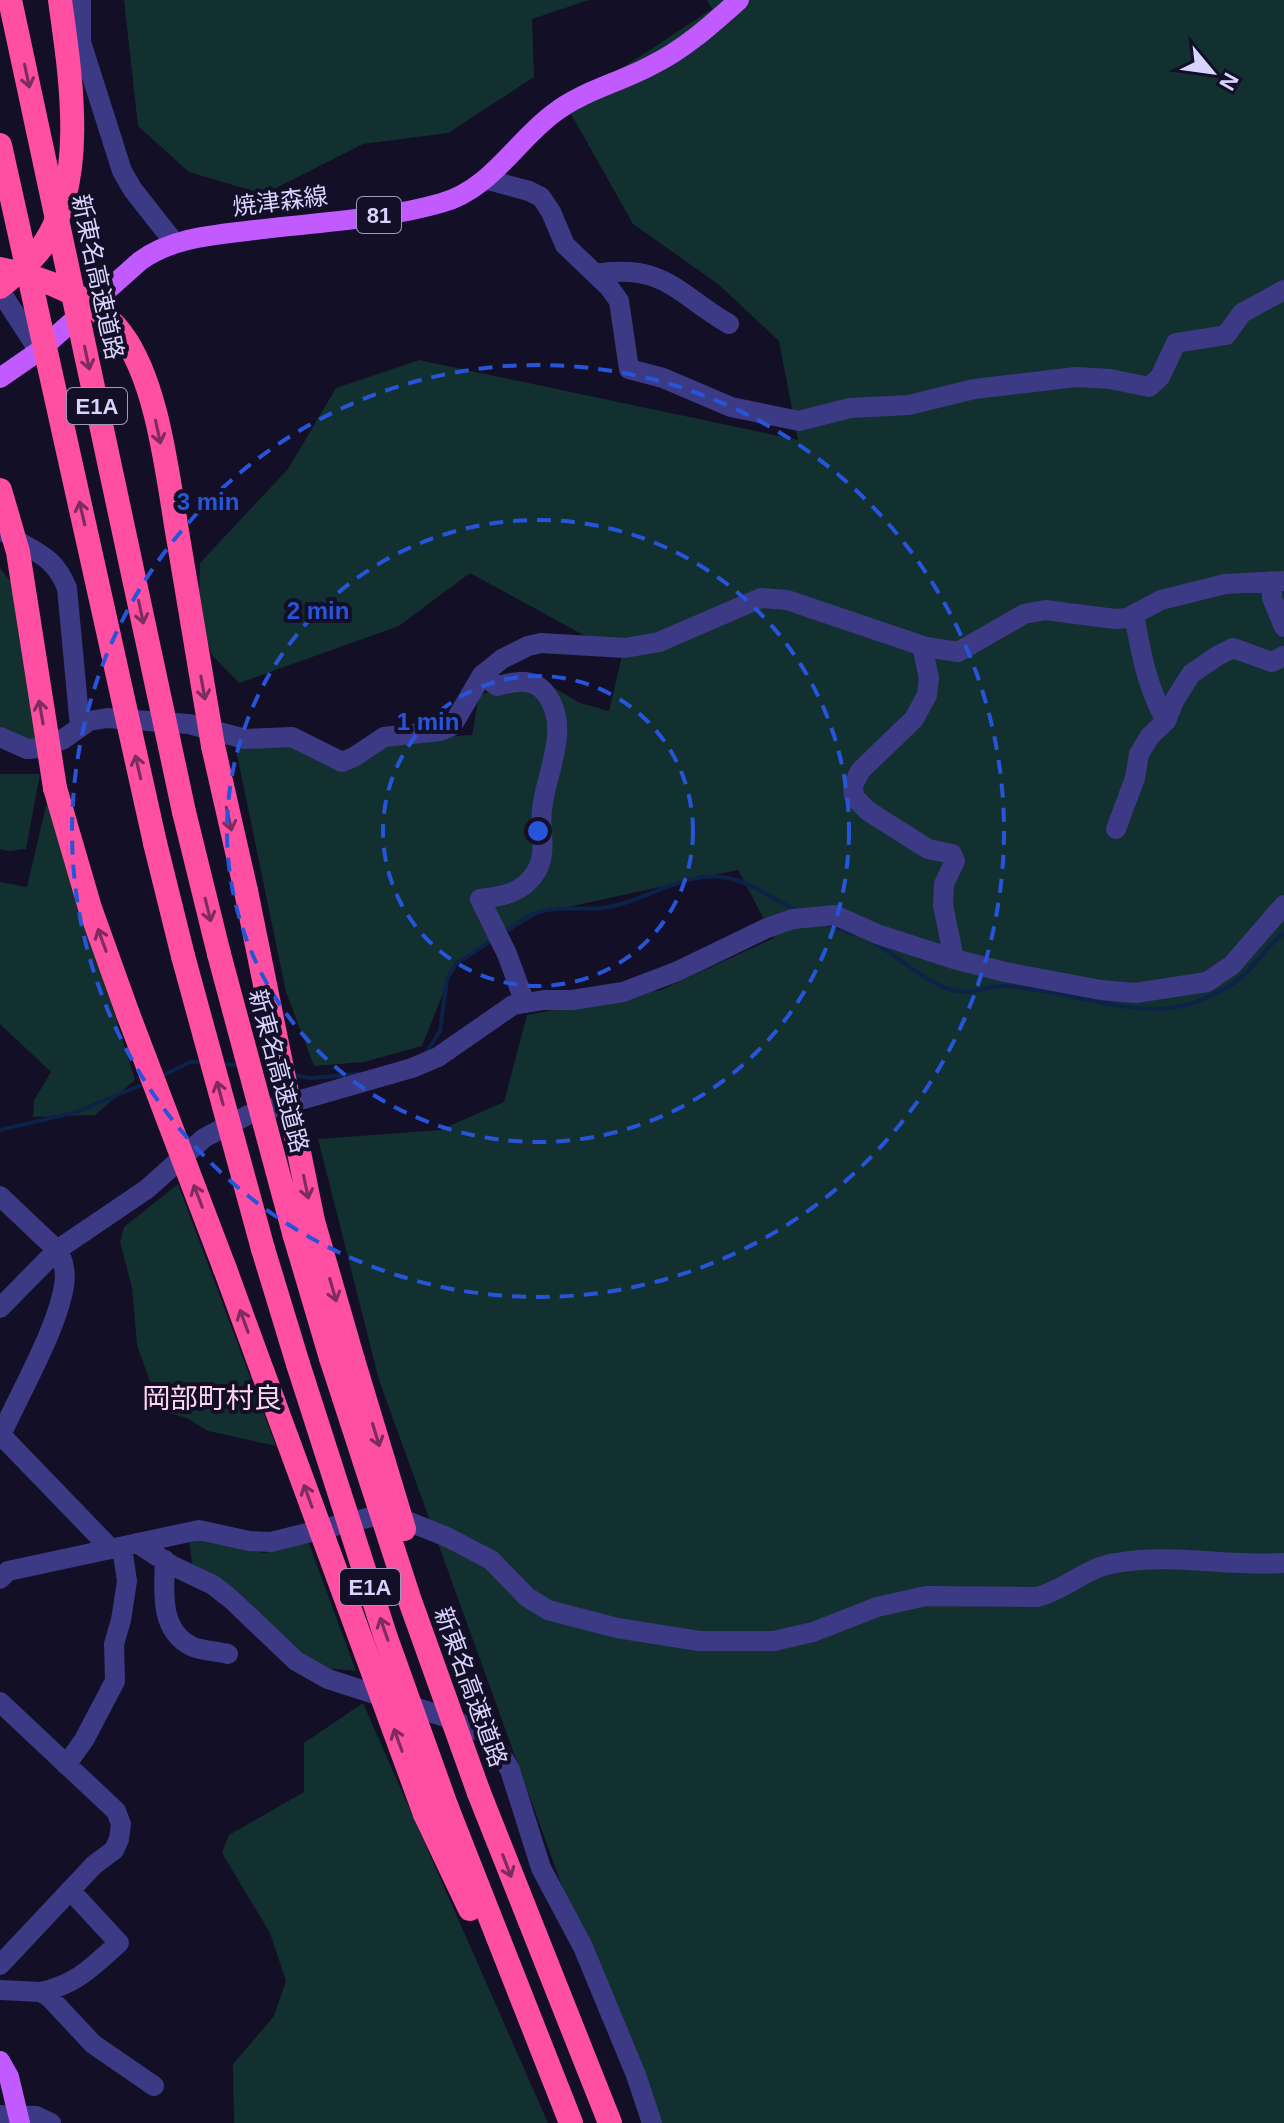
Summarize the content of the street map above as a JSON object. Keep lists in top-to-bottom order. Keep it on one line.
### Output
{"streets":{"highway":["新東名高速道路","E1A"],"main road":["焼津森線","81"]},"districts":["岡部町村良"],"north":"bottom right","rings":["3 min","2 min","1 min"]}
